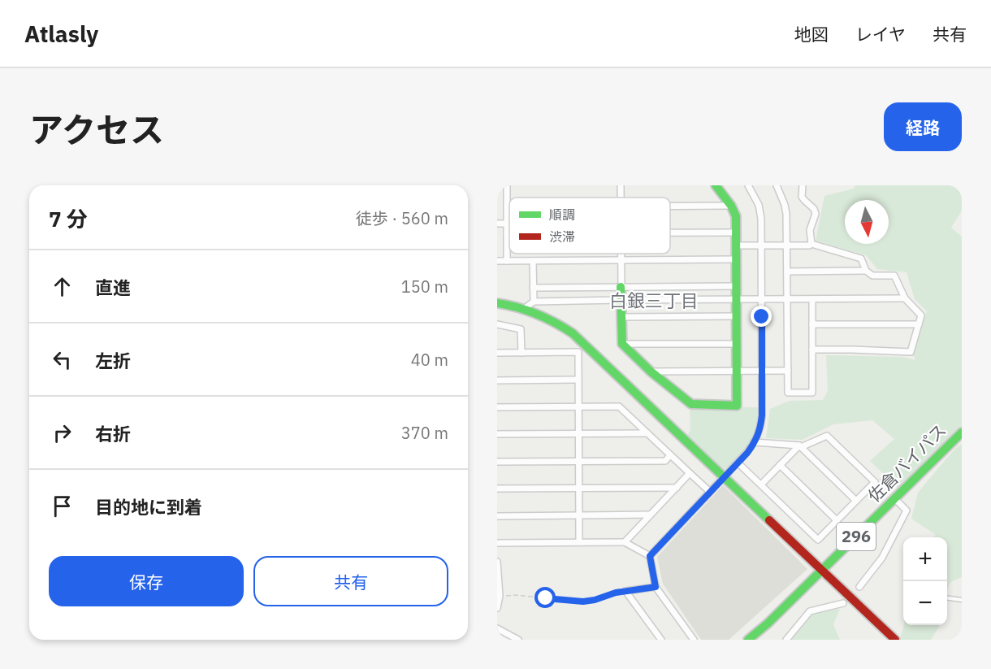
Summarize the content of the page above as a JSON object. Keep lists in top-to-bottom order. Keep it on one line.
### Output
{"streets":{"main road":["佐倉バイパス","296"]},"districts":["白銀三丁目"],"legend":["順調","渋滞"],"north":"bottom","page":{"header":"Atlasly","nav":["地図","レイヤ","共有"],"title":"アクセス","buttons":["経路",["保存","共有"]],"heading":["7 分","徒歩 · 560 m"],"list":[["直進","150 m"],["左折","40 m"],["右折","370 m"],"目的地に到着"],"map_buttons":["+","−"]}}
